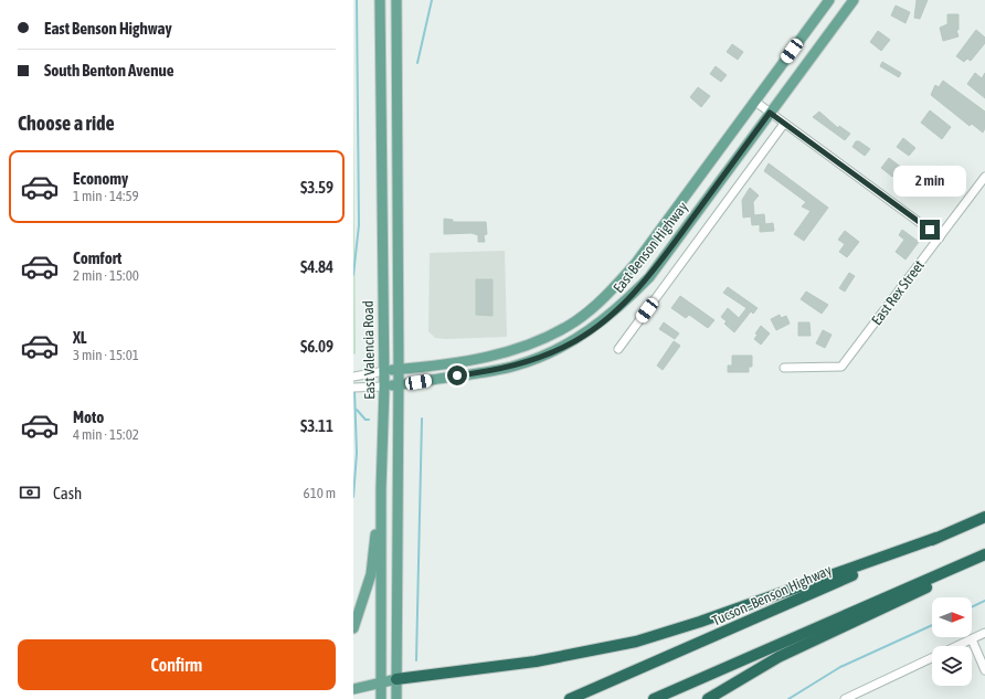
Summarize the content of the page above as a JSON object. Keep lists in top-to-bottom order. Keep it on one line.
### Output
{"streets":{"highway":["Tucson–Benson Highway"],"main road":["East Benson Highway","East Valencia Road"],"street":["East Rex Street"]},"crossings":[["East Benson Highway","East Valencia Road"]],"north":"right","page":{"banner":["East Benson Highway","South Benton Avenue"],"heading":"Choose a ride","list":[{"name":"Economy","note":"1 min · 14:59","value":"$3.59"},{"name":"Comfort","note":"2 min · 15:00","value":"$4.84"},{"name":"XL","note":"3 min · 15:01","value":"$6.09"},{"name":"Moto","note":"4 min · 15:02","value":"$3.11"}],"bubble":"2 min","pay":["Cash","610 m"],"buttons":"Confirm"}}
